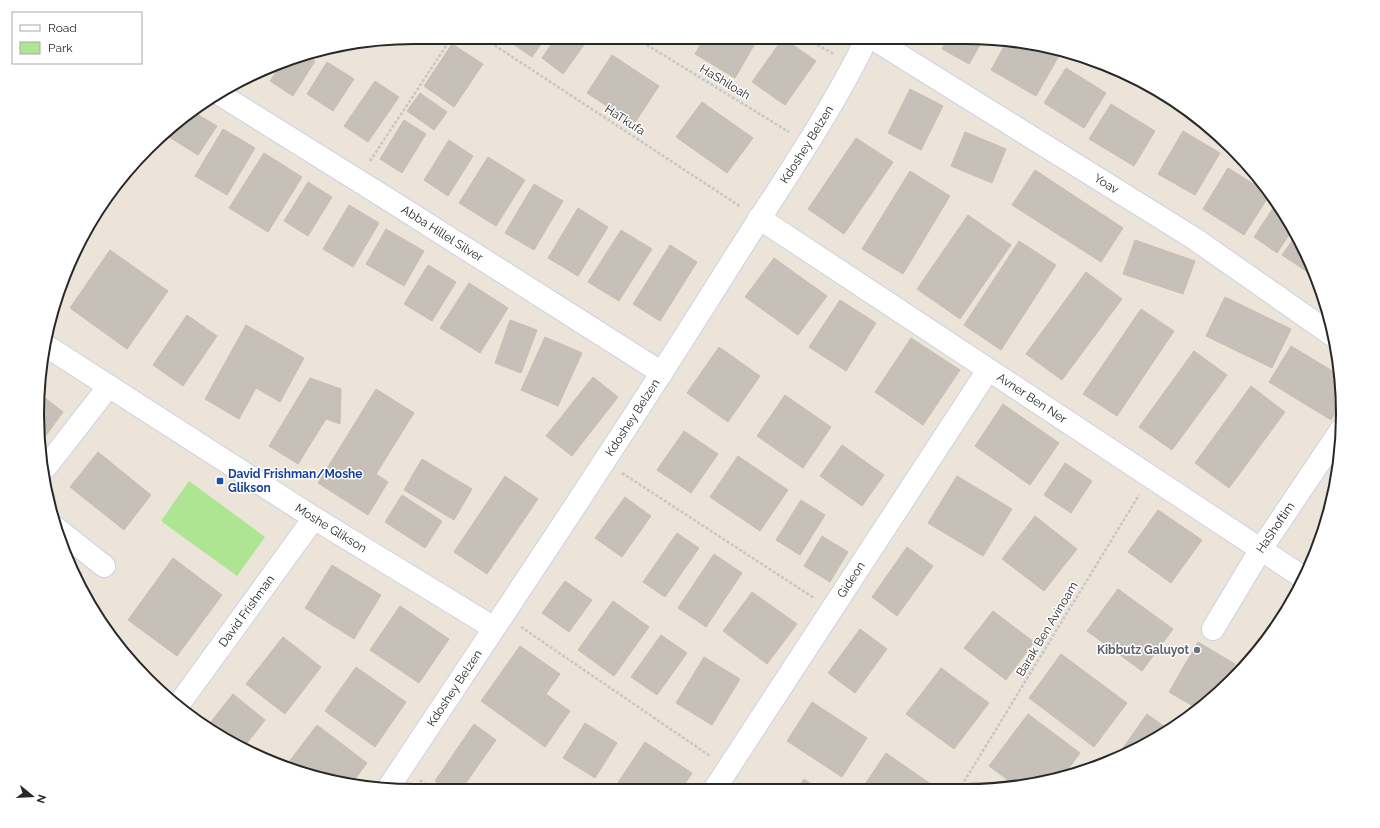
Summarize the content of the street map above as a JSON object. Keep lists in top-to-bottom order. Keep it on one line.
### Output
{"streets":{"street":["Kdoshey Belzen","Yoav","Abba Hillel Silver","Avner Ben Ner","Moshe Glikson","HaShoftim","Gideon","David Frishman"],"path":["HaShiloah","HaTkufa","Barak Ben Avinoam"]},"crossings":[["HaShiloah","Kdoshey Belzen"],["HaTkufa","Kdoshey Belzen"],["HaTkufa","Avner Ben Ner"],["Kdoshey Belzen","Abba Hillel Silver"],["Kdoshey Belzen","Avner Ben Ner"],["Kdoshey Belzen","Moshe Glikson"],["Avner Ben Ner","HaShoftim"],["Avner Ben Ner","Gideon"],["Avner Ben Ner","Barak Ben Avinoam"],["Moshe Glikson","David Frishman"]],"places":{"transit":["David Frishman/Moshe Glikson"],"other":["Kibbutz Galuyot"]},"legend":["Road","Park"],"north":"right"}
